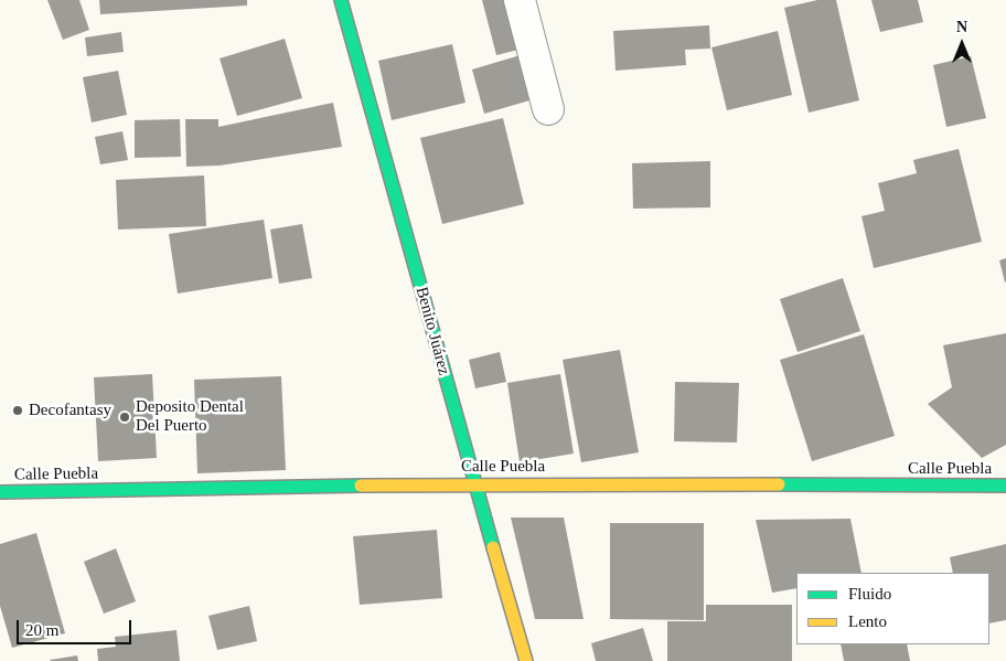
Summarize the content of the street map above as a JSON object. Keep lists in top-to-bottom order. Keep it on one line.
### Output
{"streets":{"street":["Benito Juárez","Calle Puebla"]},"crossings":[["Benito Juárez","Calle Puebla"]],"places":["Decofantasy","Deposito Dental Del Puerto"],"legend":["Fluido","Lento"],"scale_bar":"20 m","north":"top"}
